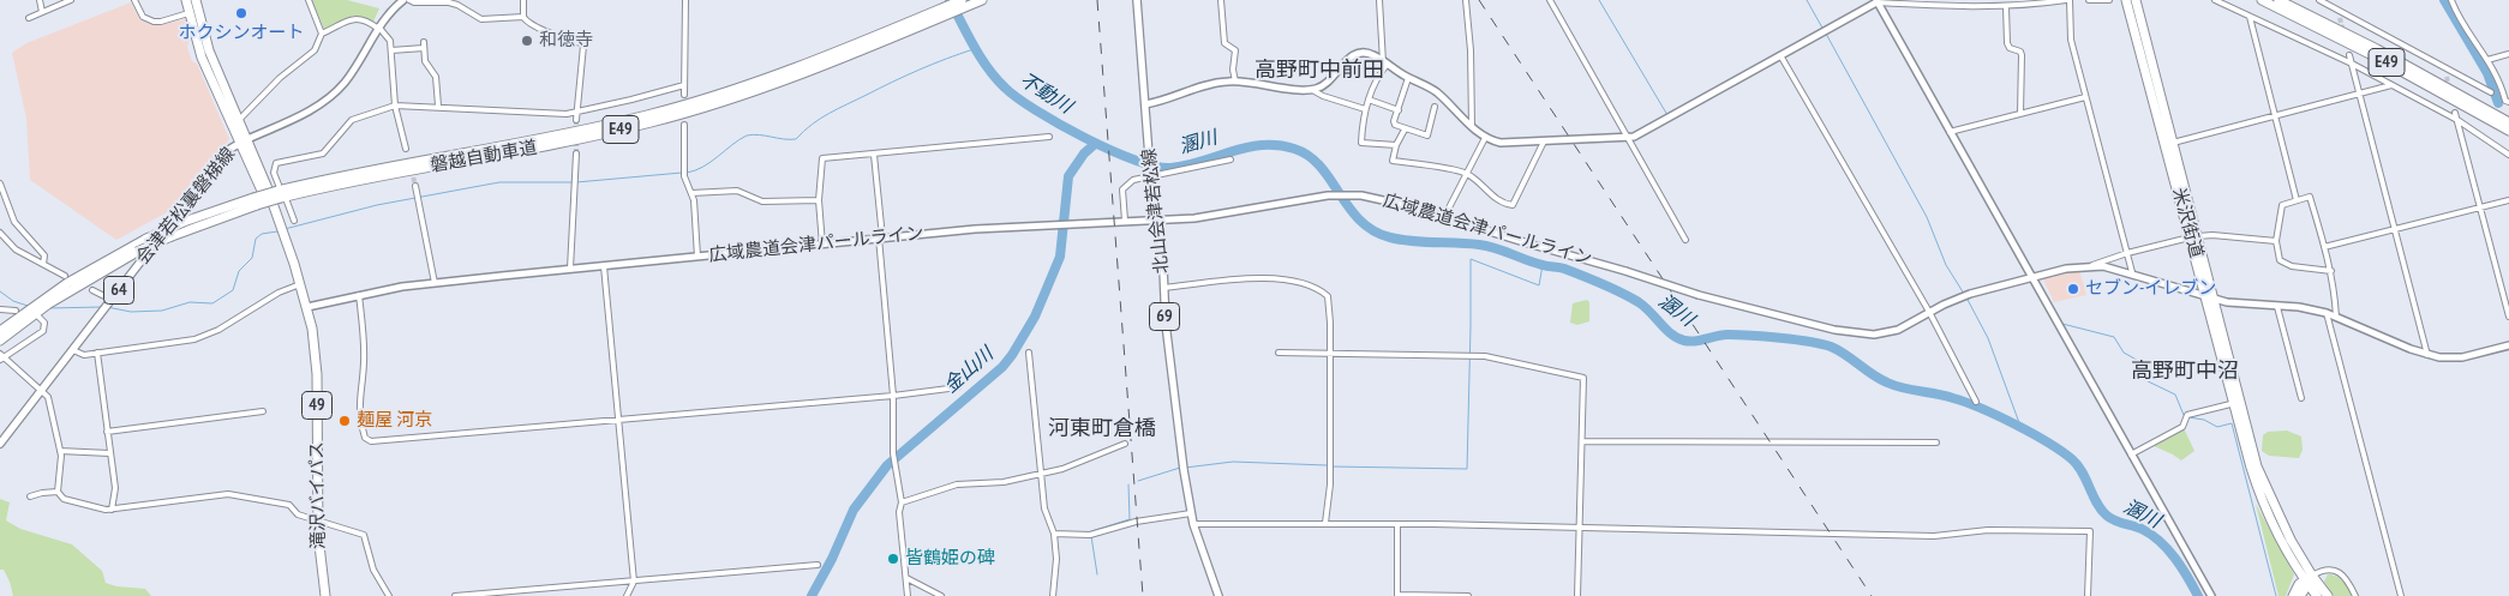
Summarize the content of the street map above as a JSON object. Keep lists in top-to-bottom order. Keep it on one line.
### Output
{"streets":{"highway":["E49","磐越自動車道","米沢街道","49","滝沢バイパス"],"main road":["会津若松裏磐梯線","北山会津若松線","64","69"],"street":["広域農道会津パールライン"]},"crossings":[["会津若松裏磐梯線","滝沢バイパス"],["北山会津若松線","広域農道会津パールライン"],["広域農道会津パールライン","滝沢バイパス"]],"districts":["高野町中前田","高野町中沼","河東町倉橋"],"water":["不動川","溷川","金山川"],"places":["ホクシンオート","和徳寺","セブン-イレブン","麺屋 河京","皆鶴姫の碑"]}
